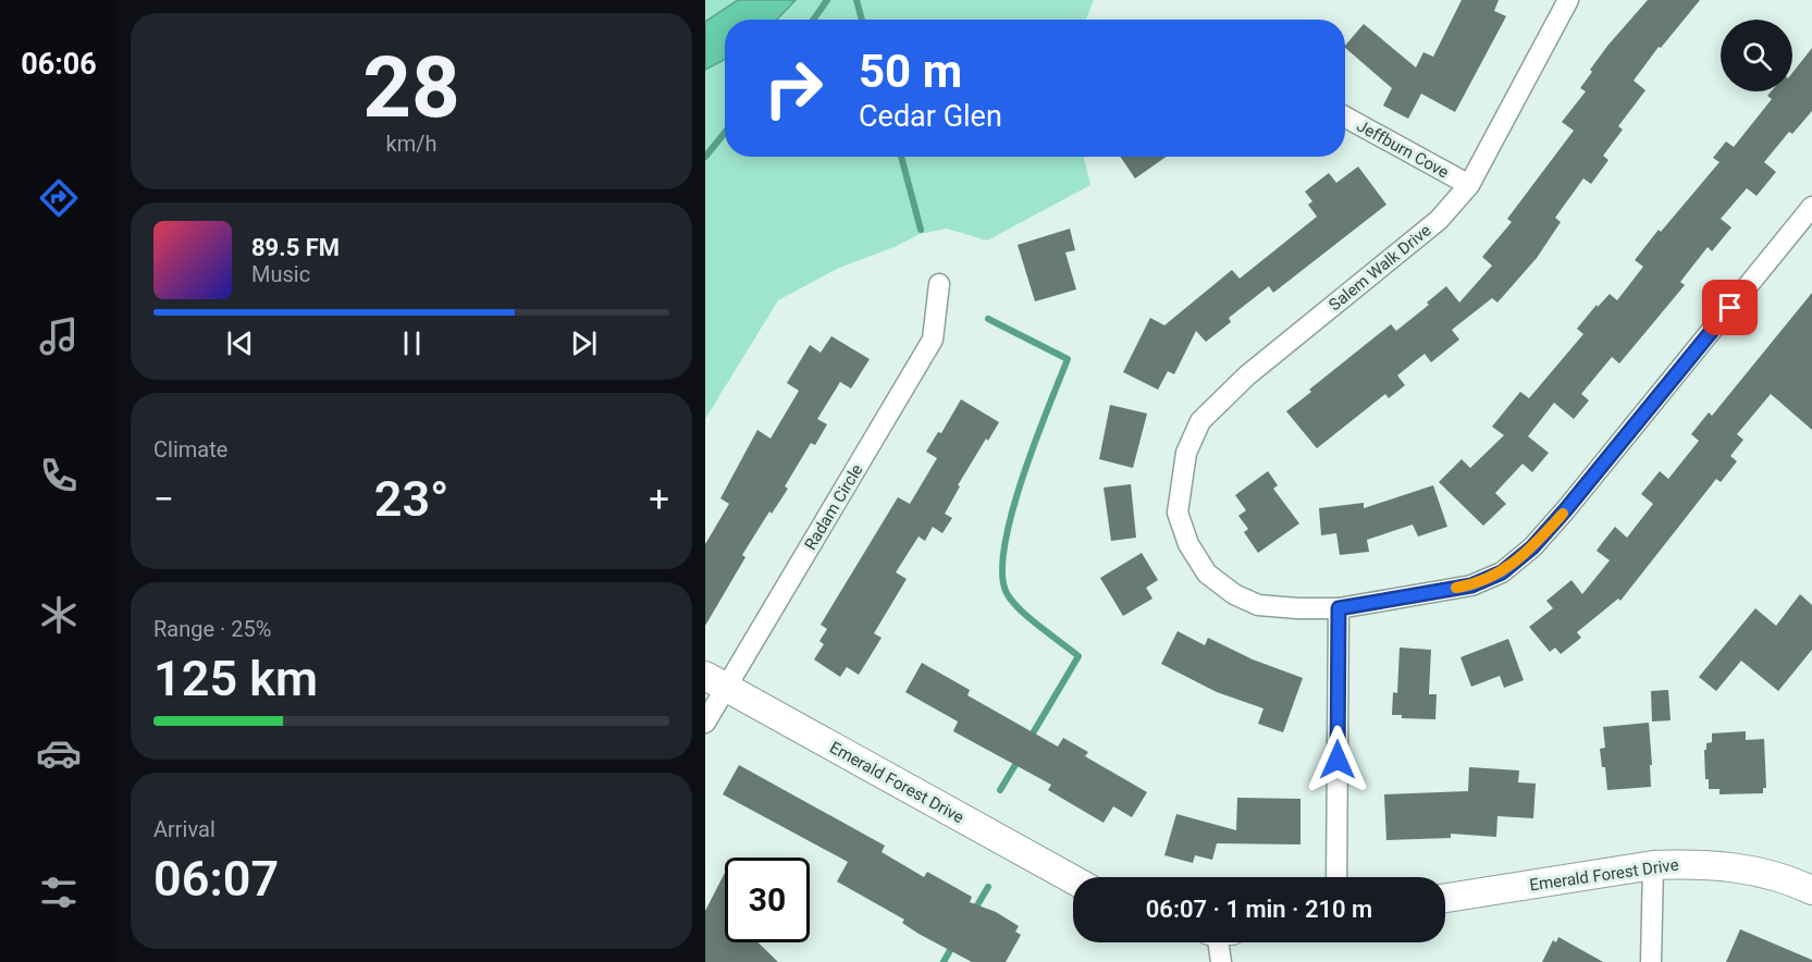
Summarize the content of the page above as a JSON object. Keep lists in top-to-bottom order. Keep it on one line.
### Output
{"streets":{"street":["Jeffburn Cove","Salem Walk Drive","Radam Circle","Emerald Forest Drive"]},"crossings":[["Jeffburn Cove","Salem Walk Drive"],["Radam Circle","Emerald Forest Drive"]],"page":{"tabs":"06:06","tile":[["28","km/h"],"Climate",["Range · 25%","125 km"],["Arrival","06:07"]],"turn":["50 m","Cedar Glen"],"song":["89.5 FM","Music"],"heat":["−","23°","+"],"limit":"30","trip":"06:07 · 1 min · 210 m"}}
